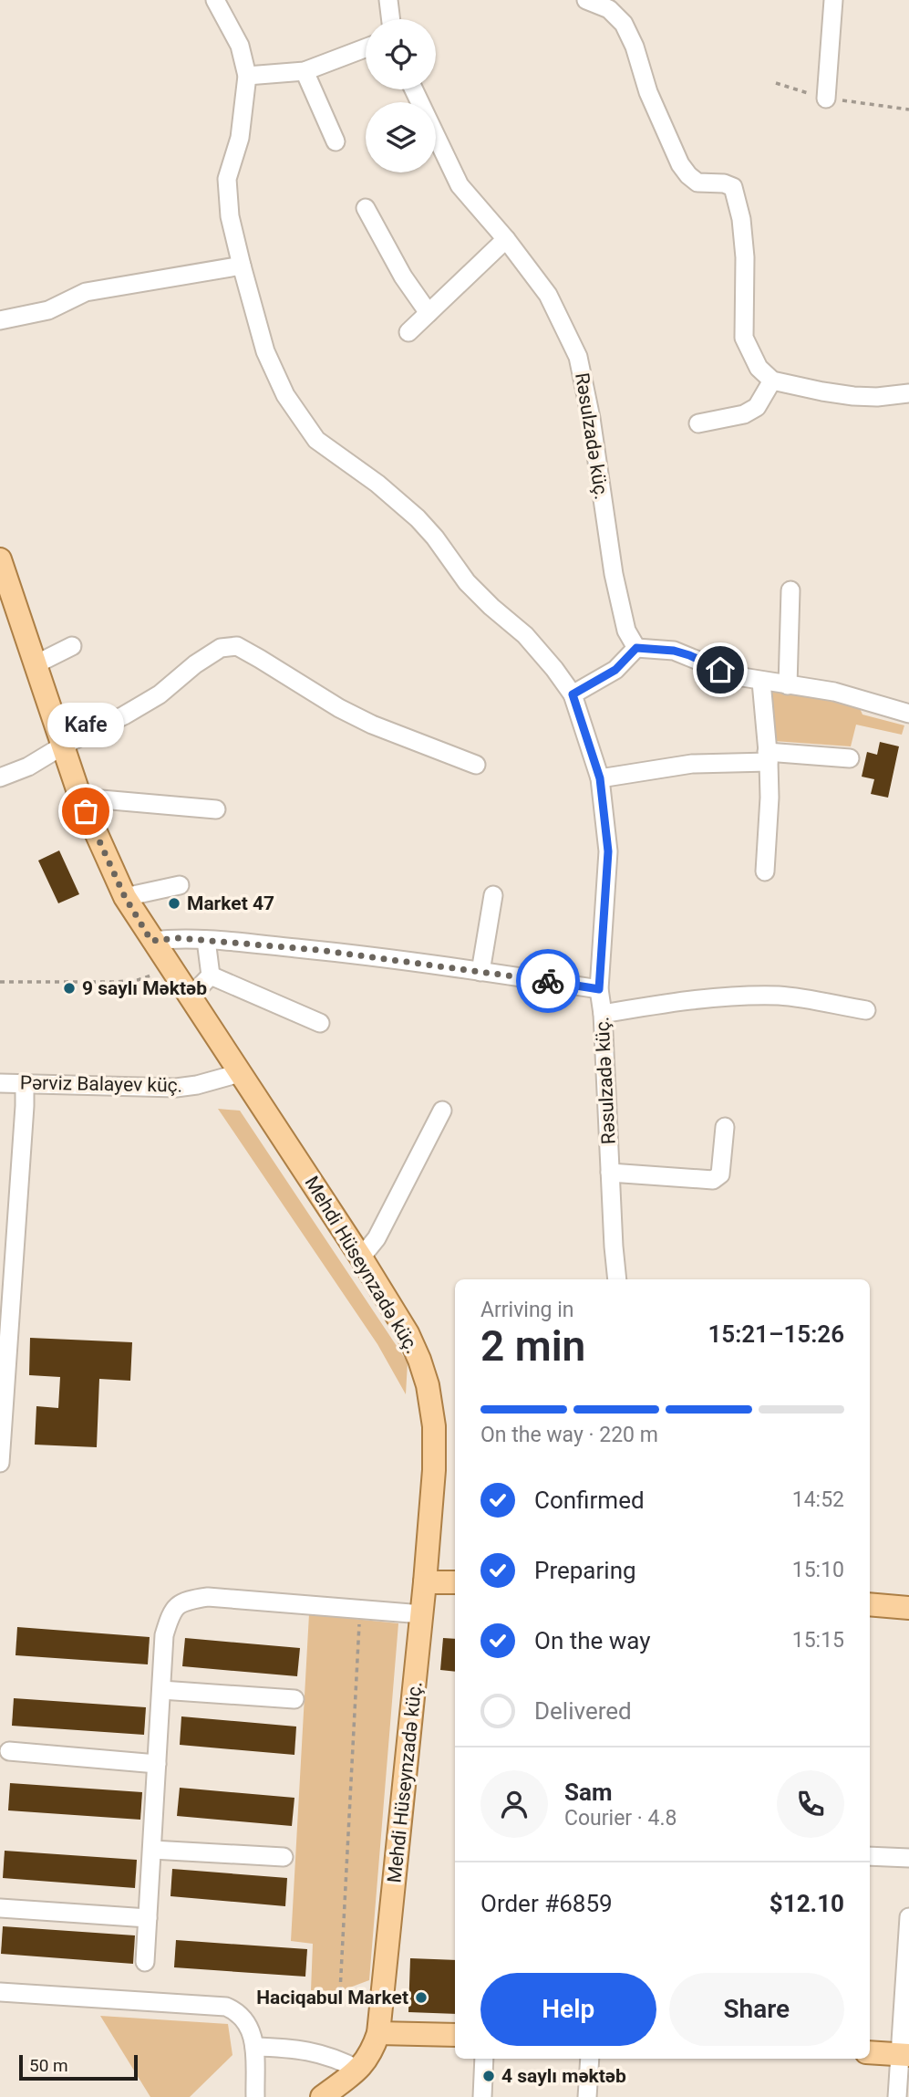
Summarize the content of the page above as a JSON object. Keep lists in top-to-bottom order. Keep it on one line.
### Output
{"streets":{"main road":["Mehdi Hüseynzadə küç."],"street":["Rəsulzadə küç.","Pərviz Balayev küç."]},"crossings":[["Pərviz Balayev küç.","Mehdi Hüseynzadə küç."]],"places":["Kafe","Market 47","9 saylı Məktəb","Haciqabul Market","4 saylı məktəb"],"scale_bar":"50 m","page":{"bubble":"Kafe","heading":["2 min","Arriving in","15:21–15:26"],"panel":["Sam","Courier · 4.8","Order #6859","$12.10"],"bar":"On the way · 220 m","list":[["Confirmed","14:52"],["Preparing","15:10"],["On the way","15:15"],"Delivered"],"buttons":["Help","Share"],"scale":"50 m"}}
